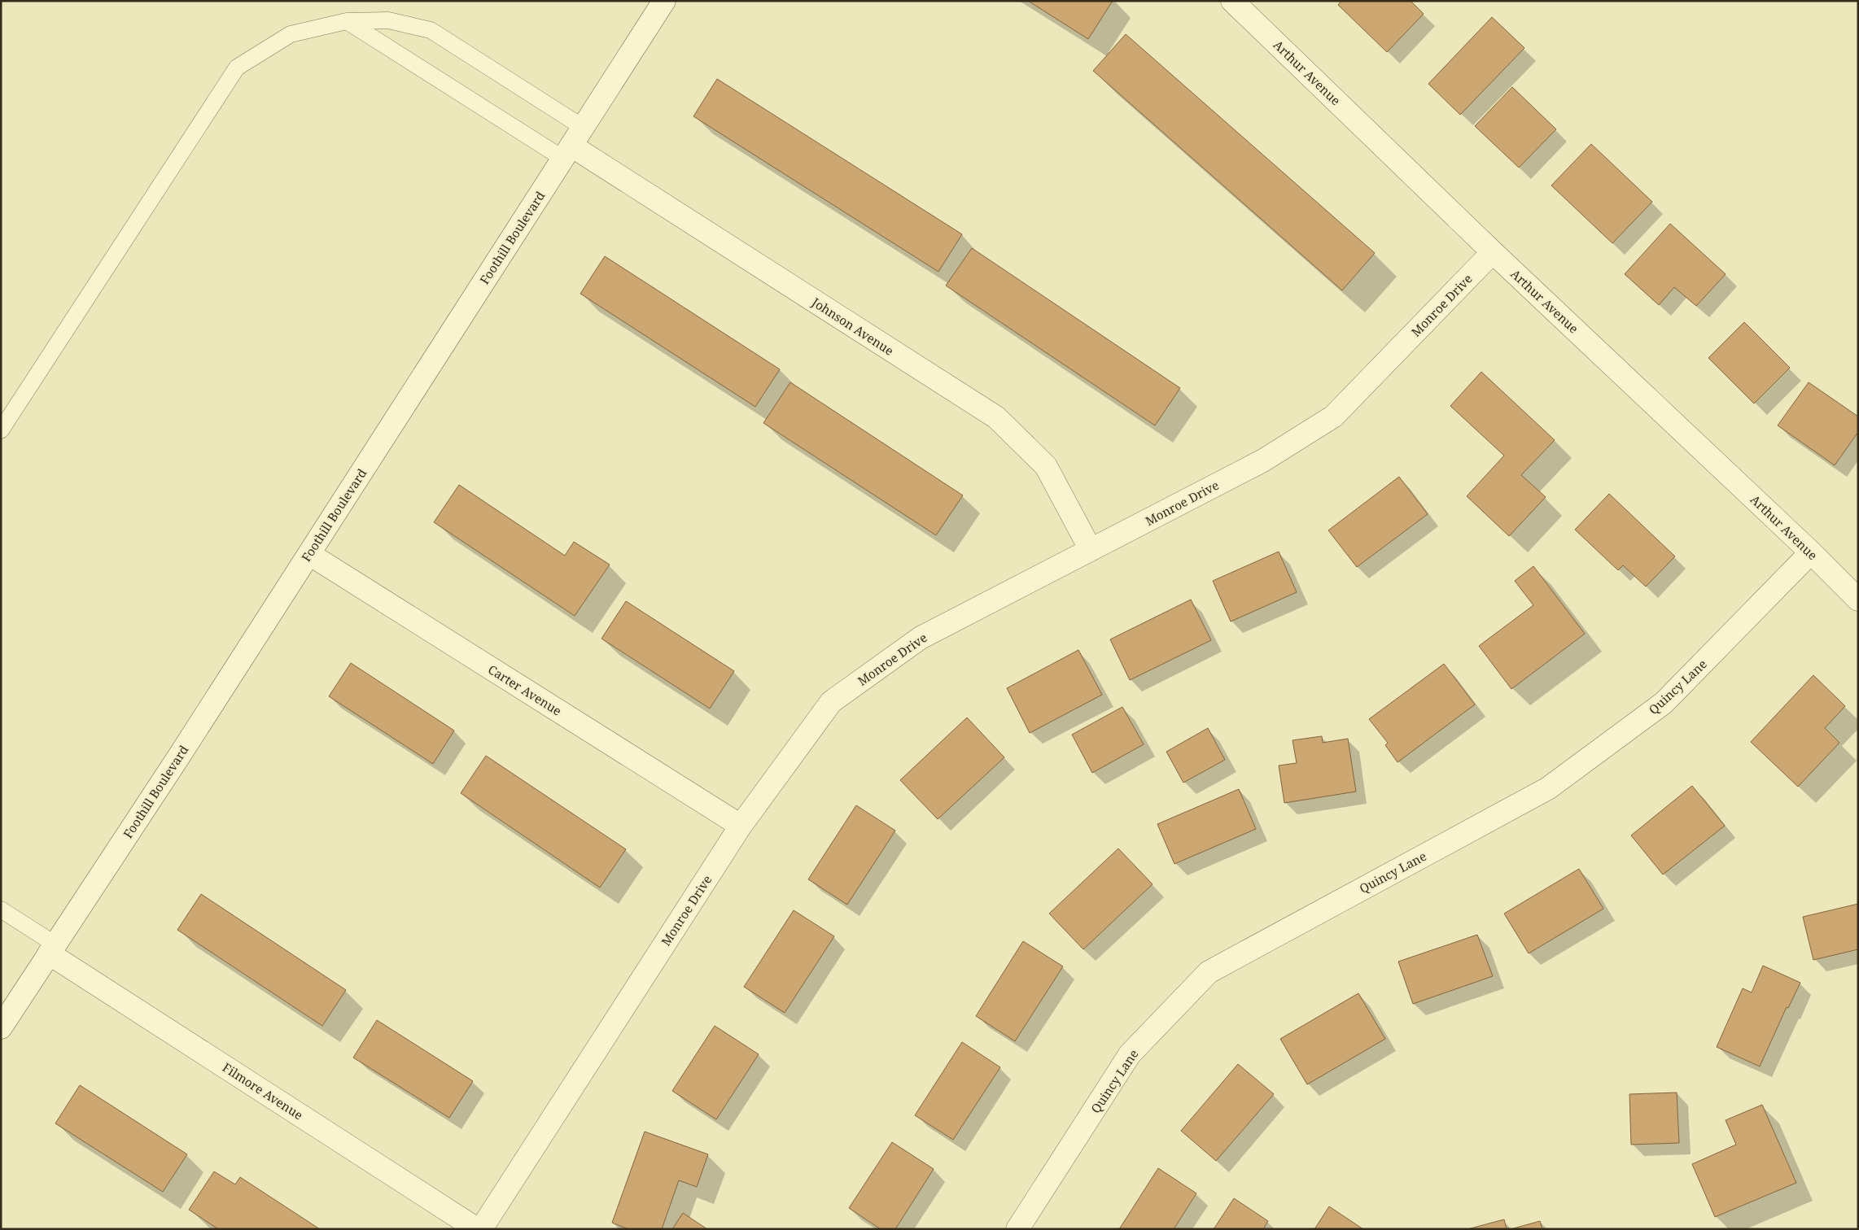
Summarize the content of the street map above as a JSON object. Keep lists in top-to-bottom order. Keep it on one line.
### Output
{"streets":{"street":["Arthur Avenue","Foothill Boulevard","Monroe Drive","Johnson Avenue","Quincy Lane","Carter Avenue","Filmore Avenue"]},"crossings":[["Arthur Avenue","Monroe Drive"],["Arthur Avenue","Quincy Lane"],["Foothill Boulevard","Johnson Avenue"],["Foothill Boulevard","Carter Avenue"],["Foothill Boulevard","Filmore Avenue"],["Monroe Drive","Johnson Avenue"],["Monroe Drive","Carter Avenue"]]}
